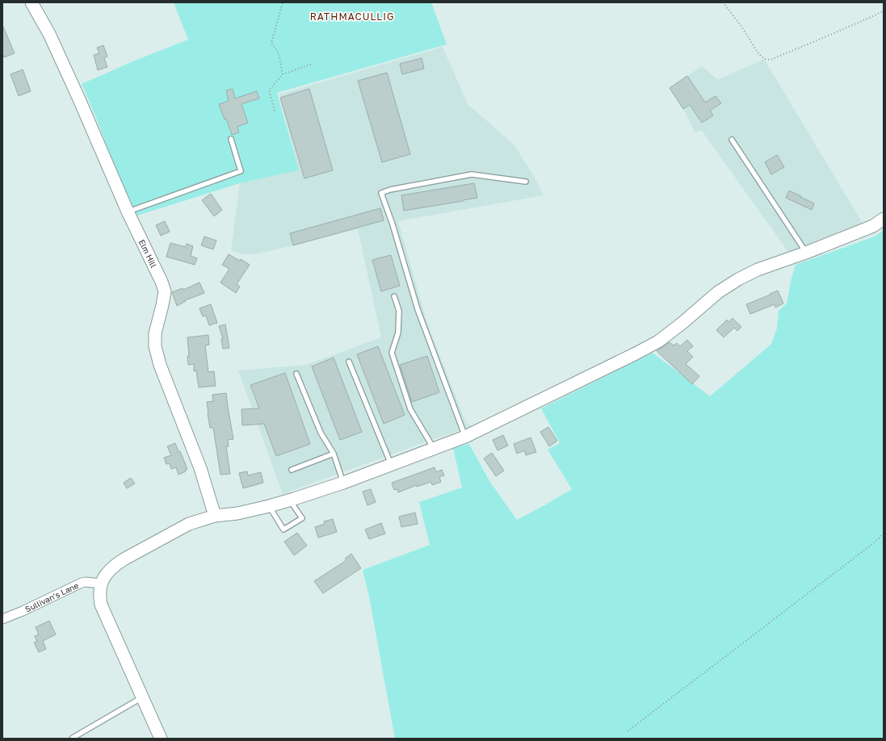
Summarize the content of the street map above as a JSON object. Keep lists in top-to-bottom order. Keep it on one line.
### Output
{"streets":{"street":["Elm Hill","Sullivan's Lane"]},"districts":["RATHMACULLIG"]}
